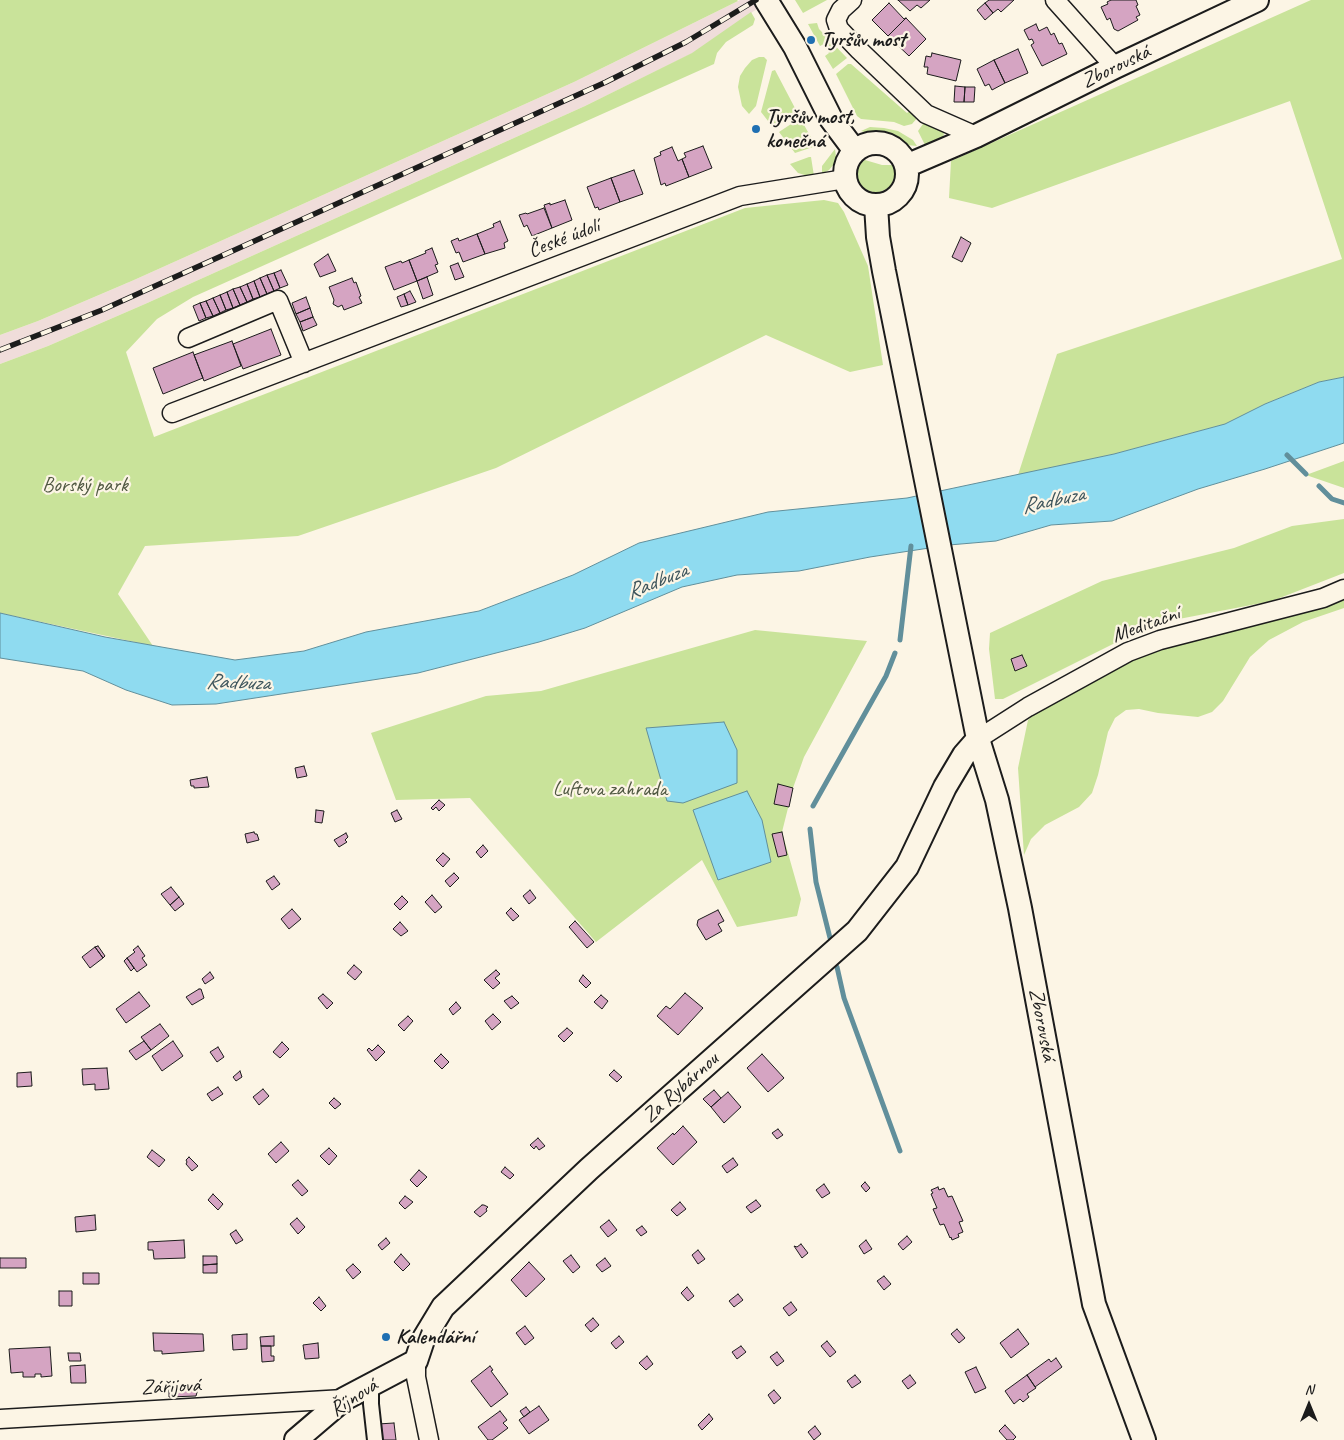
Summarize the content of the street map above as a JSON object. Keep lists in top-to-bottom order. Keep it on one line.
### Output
{"streets":{"street":["Zborovská","České údolí","Meditační","Za Rybárnou","Zářijová","Říjnová"]},"crossings":[["Zborovská","České údolí"],["Zborovská","Meditační"],["Zborovská","Za Rybárnou"],["Meditační","Za Rybárnou"],["Za Rybárnou","Říjnová"],["Zářijová","Říjnová"]],"water":["Radbuza"],"parks":["Borský park","Luftova zahrada"],"places":["Tyršův most","Tyršův most, konečná","Kalendářní"],"north":"top"}
